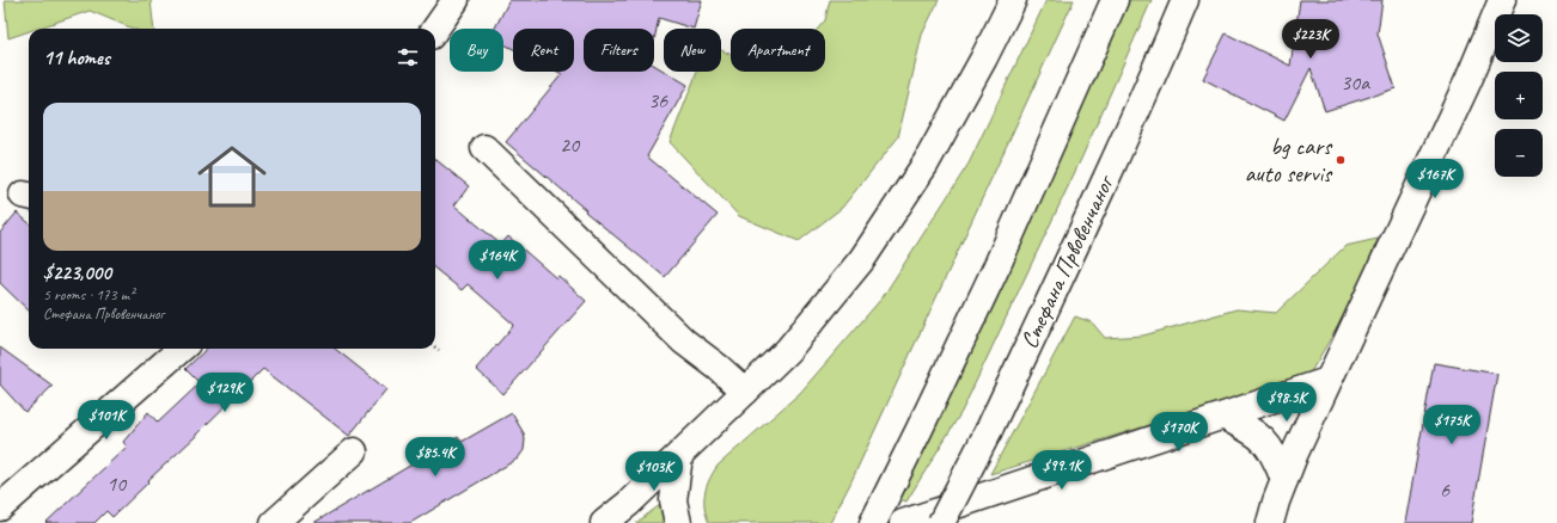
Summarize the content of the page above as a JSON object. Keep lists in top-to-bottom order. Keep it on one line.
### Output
{"streets":{"main road":["Стефана Првовенчаног"]},"places":["bg cars auto servis"],"house_numbers":["30a","36","20","10","6"],"page":{"map_buttons":["+","−"],"price":["$223K","$167K","$164K","$129K","$98.5K","$101K","$175K","$170K","$85.4K","$99.1K","$103K"],"chip":["Buy","Rent","Filters","New","Apartment"],"heading":"11 homes","list":[{"name":"$223,000","note":"5 rooms · 173 m² · Стефана Првовенчаног"}]}}
